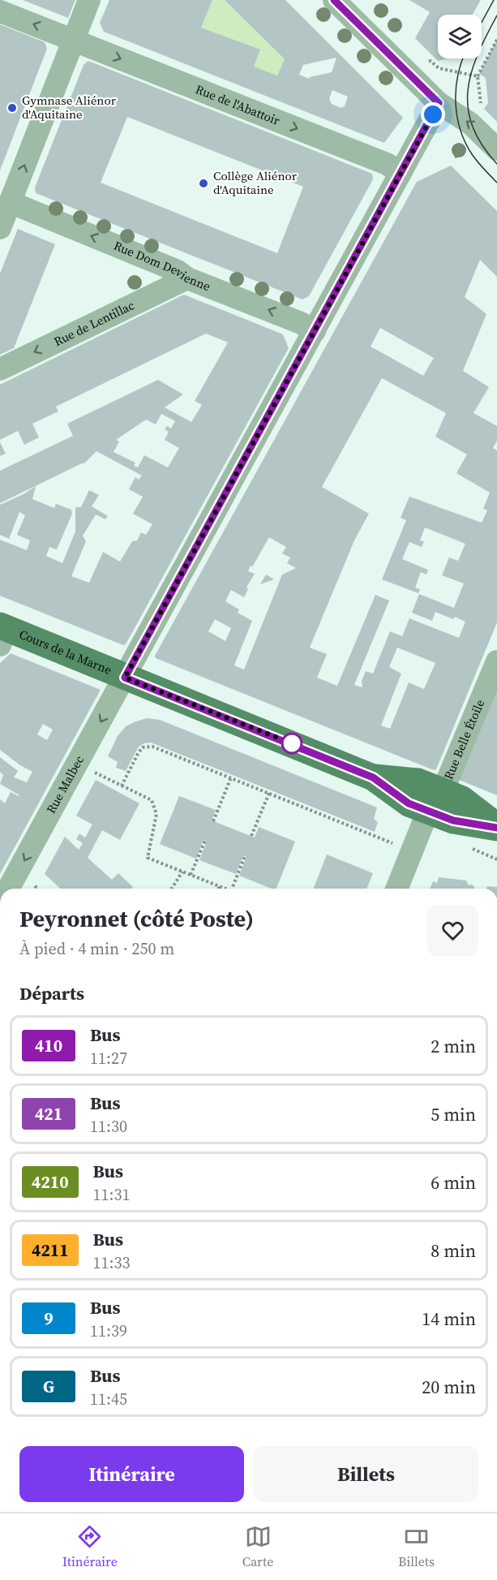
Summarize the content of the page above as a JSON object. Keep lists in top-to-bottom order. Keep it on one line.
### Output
{"streets":{"main road":["Cours de la Marne"],"street":["Rue de l'Abattoir","Rue Dom Devienne","Rue de Lentillac","Rue Belle Étoile","Rue Malbec"]},"crossings":[["Rue de l'Abattoir","Rue Malbec"],["Rue Dom Devienne","Rue de Lentillac"],["Rue Dom Devienne","Rue Malbec"],["Cours de la Marne","Rue Belle Étoile"],["Cours de la Marne","Rue Malbec"]],"one_way":["Rue Dom Devienne","Rue de Lentillac"],"places":["Gymnase Aliénor d'Aquitaine","Collège Aliénor d'Aquitaine"],"lines":["bus line 410"],"page":{"heading":[["Peyronnet (côté Poste)","À pied · 4 min · 250 m"],"Départs"],"list":[{"mark":"410","name":"Bus","note":"11:27","value":"2 min"},{"mark":"421","name":"Bus","note":"11:30","value":"5 min"},{"mark":"4210","name":"Bus","note":"11:31","value":"6 min"},{"mark":"4211","name":"Bus","note":"11:33","value":"8 min"},{"mark":"9","name":"Bus","note":"11:39","value":"14 min"},{"mark":"G","name":"Bus","note":"11:45","value":"20 min"}],"buttons":["Itinéraire","Billets"],"tabs":["Itinéraire","Carte","Billets"]}}
